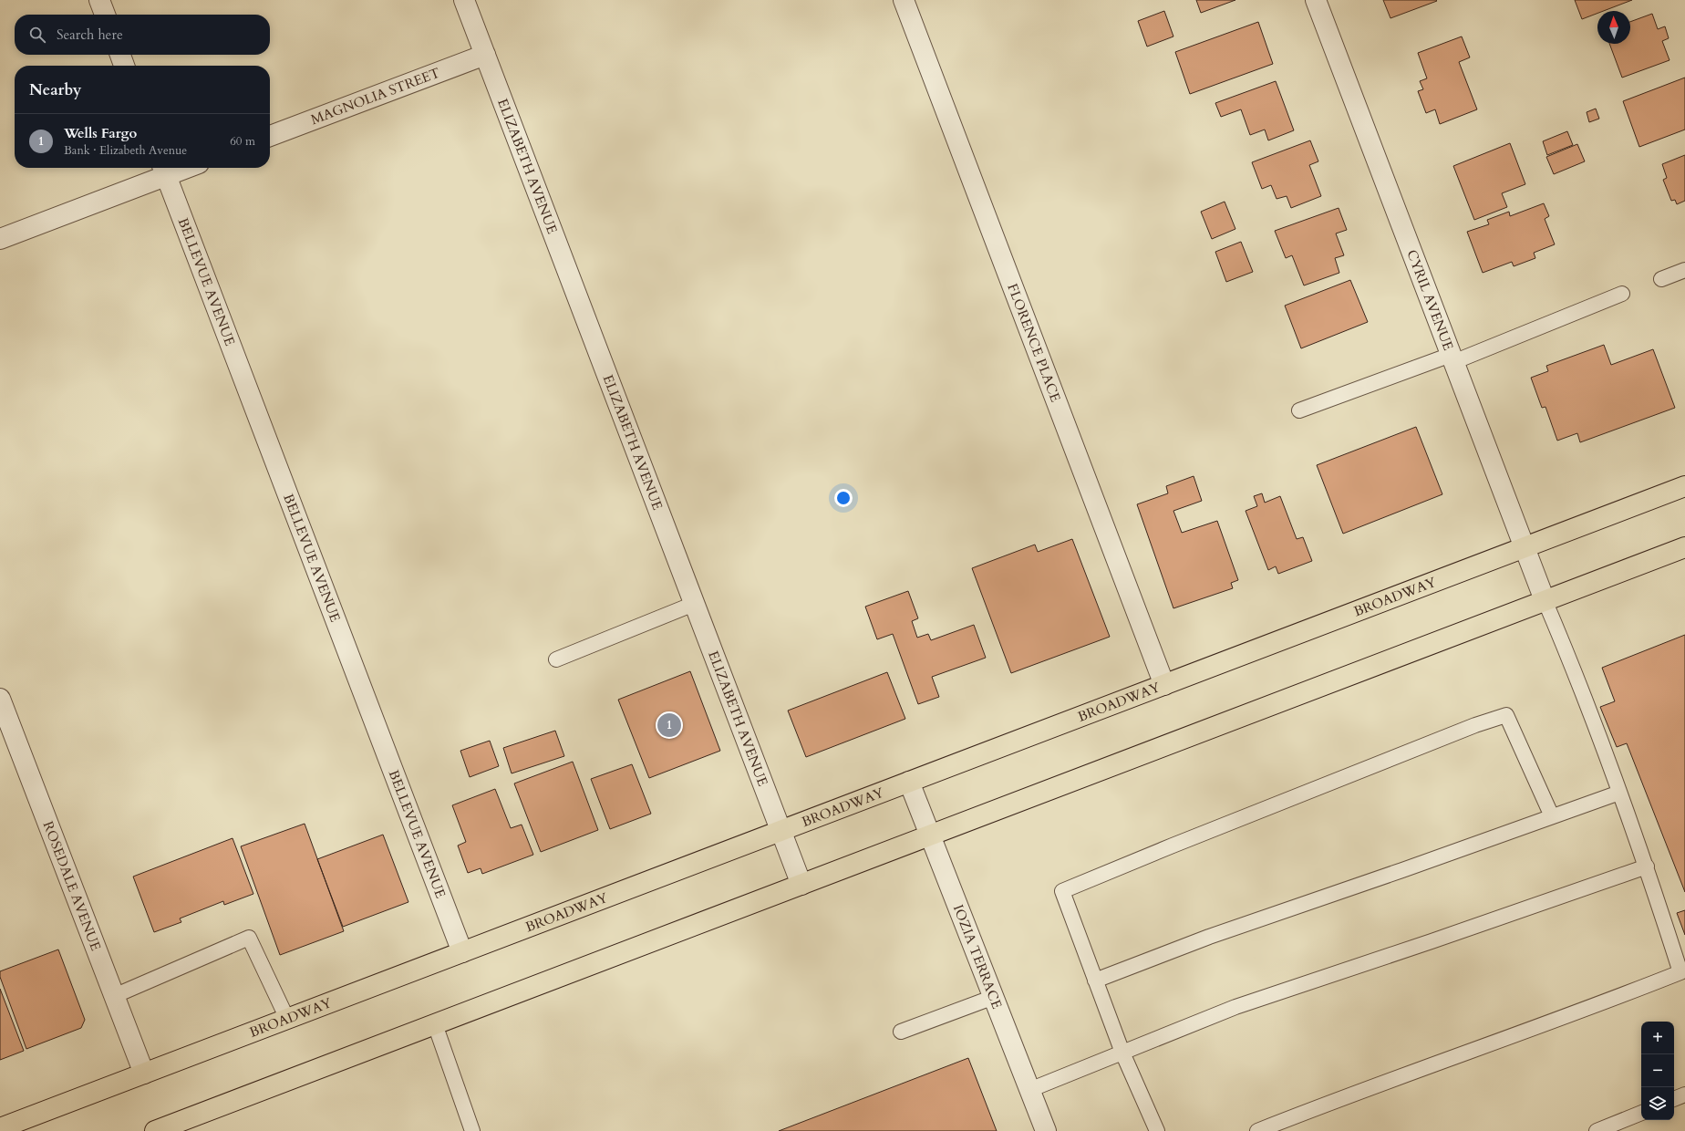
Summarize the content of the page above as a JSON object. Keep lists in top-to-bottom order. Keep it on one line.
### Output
{"streets":{"main road":["BROADWAY"],"street":["MAGNOLIA STREET","ELIZABETH AVENUE","BELLEVUE AVENUE","CYRIL AVENUE","FLORENCE PLACE","ROSEDALE AVENUE","IOZIA TERRACE"]},"crossings":[["MAGNOLIA STREET","ELIZABETH AVENUE"],["ELIZABETH AVENUE","BROADWAY"],["BELLEVUE AVENUE","BROADWAY"],["CYRIL AVENUE","BROADWAY"],["FLORENCE PLACE","BROADWAY"],["BROADWAY","ROSEDALE AVENUE"],["BROADWAY","IOZIA TERRACE"]],"north":"top","page":{"search":"Search here","heading":"Nearby","list":[{"mark":"1","name":"Wells Fargo","note":"Bank · Elizabeth Avenue","value":"60 m"}],"pins":"1","map_buttons":["+","−"]}}
